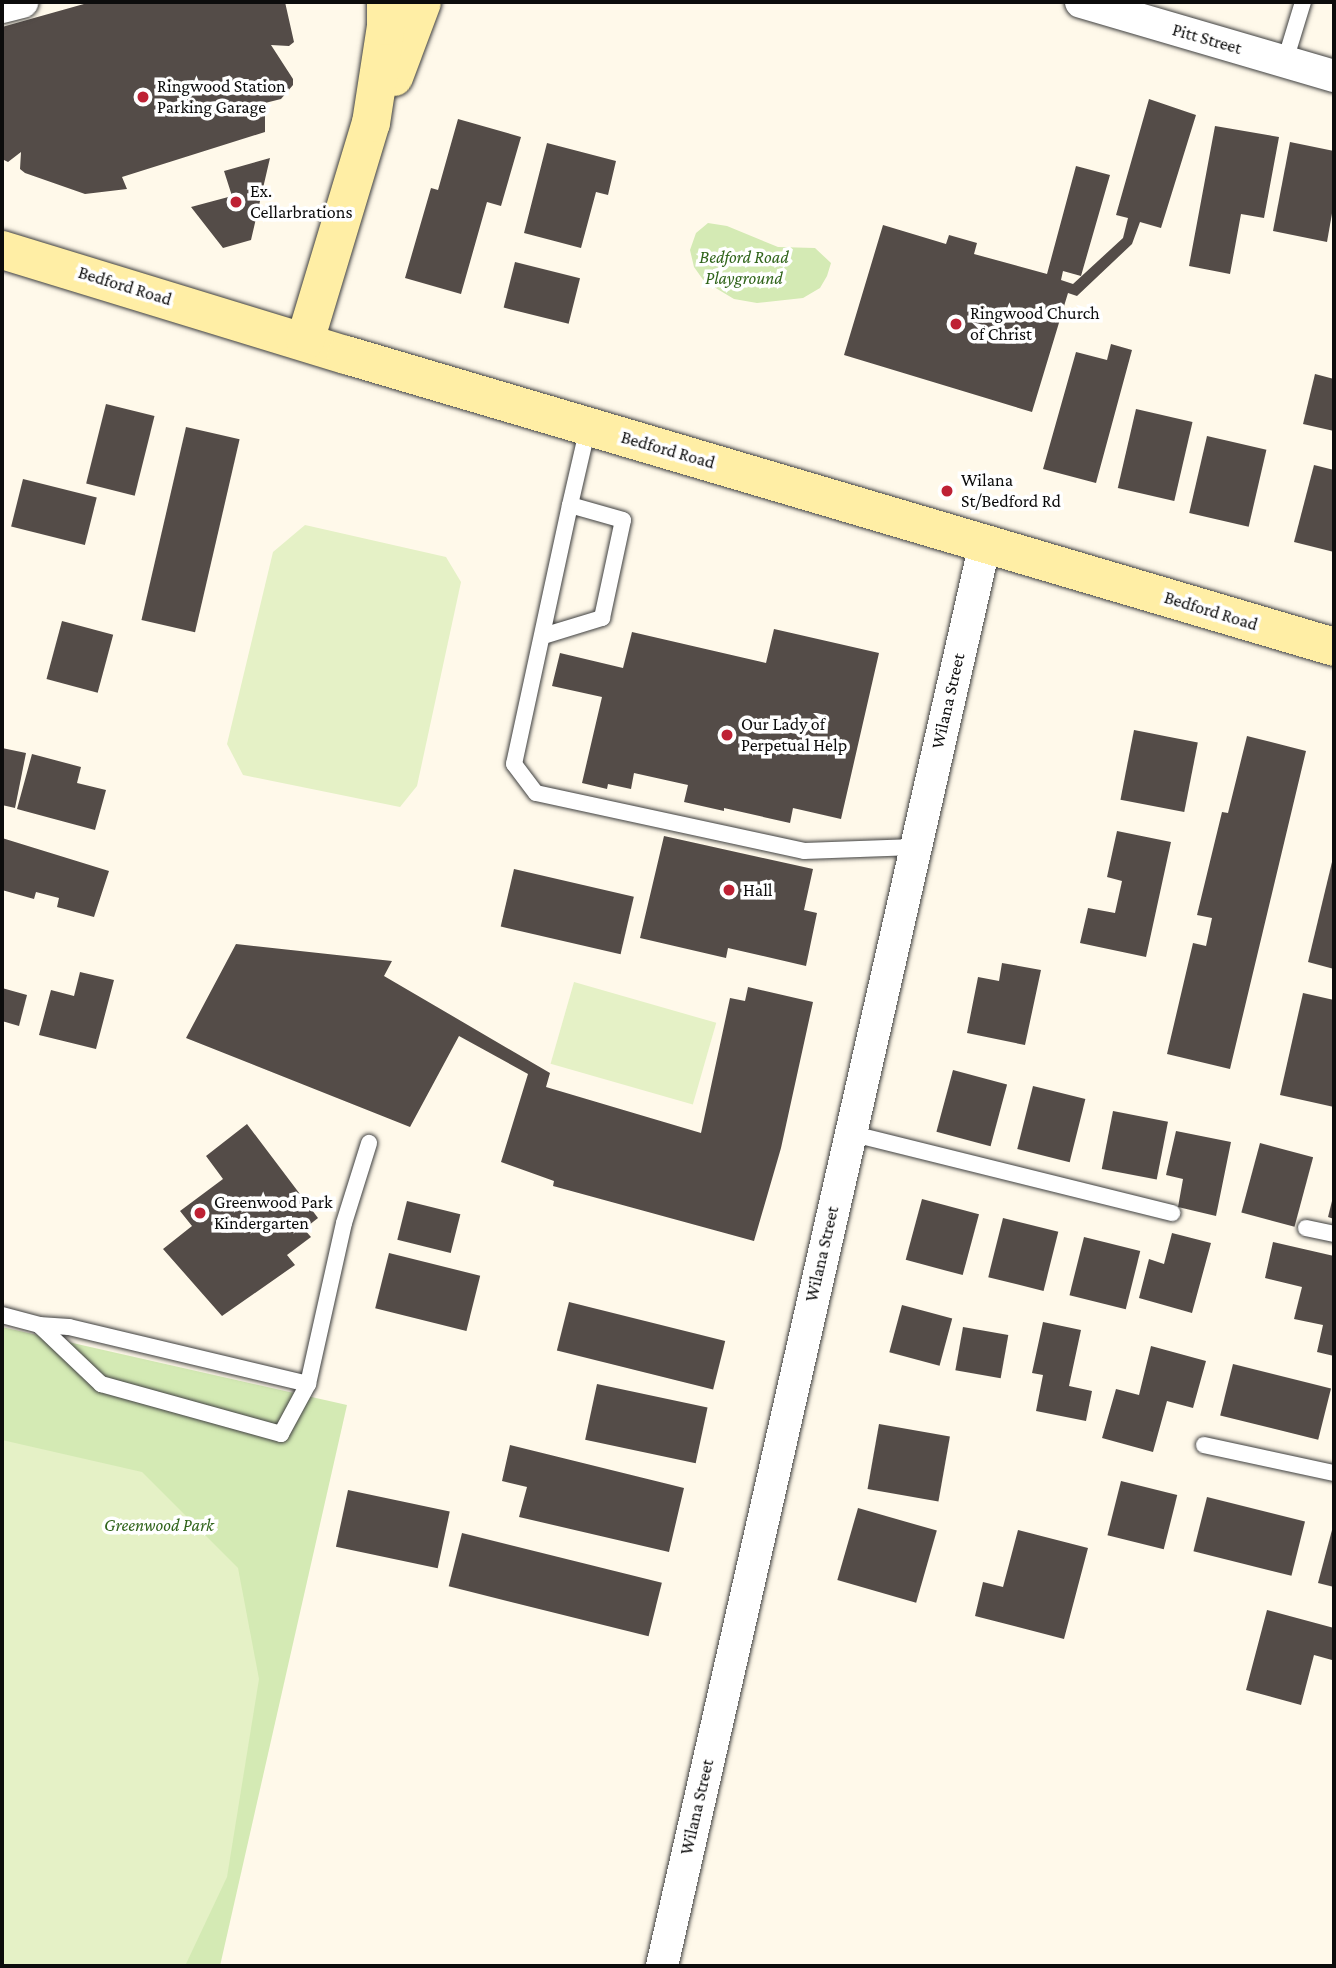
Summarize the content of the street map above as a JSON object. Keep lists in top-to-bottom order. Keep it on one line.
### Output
{"streets":{"main road":["Bedford Road"],"street":["Pitt Street","Wilana Street"]},"crossings":[["Bedford Road","Wilana Street"]],"parks":["Bedford Road Playground","Greenwood Park"],"places":["Ringwood Station Parking Garage","Ex. Cellarbrations","Ringwood Church of Christ","Wilana St/Bedford Rd","Our Lady of Perpetual Help","Hall","Greenwood Park Kindergarten"]}
